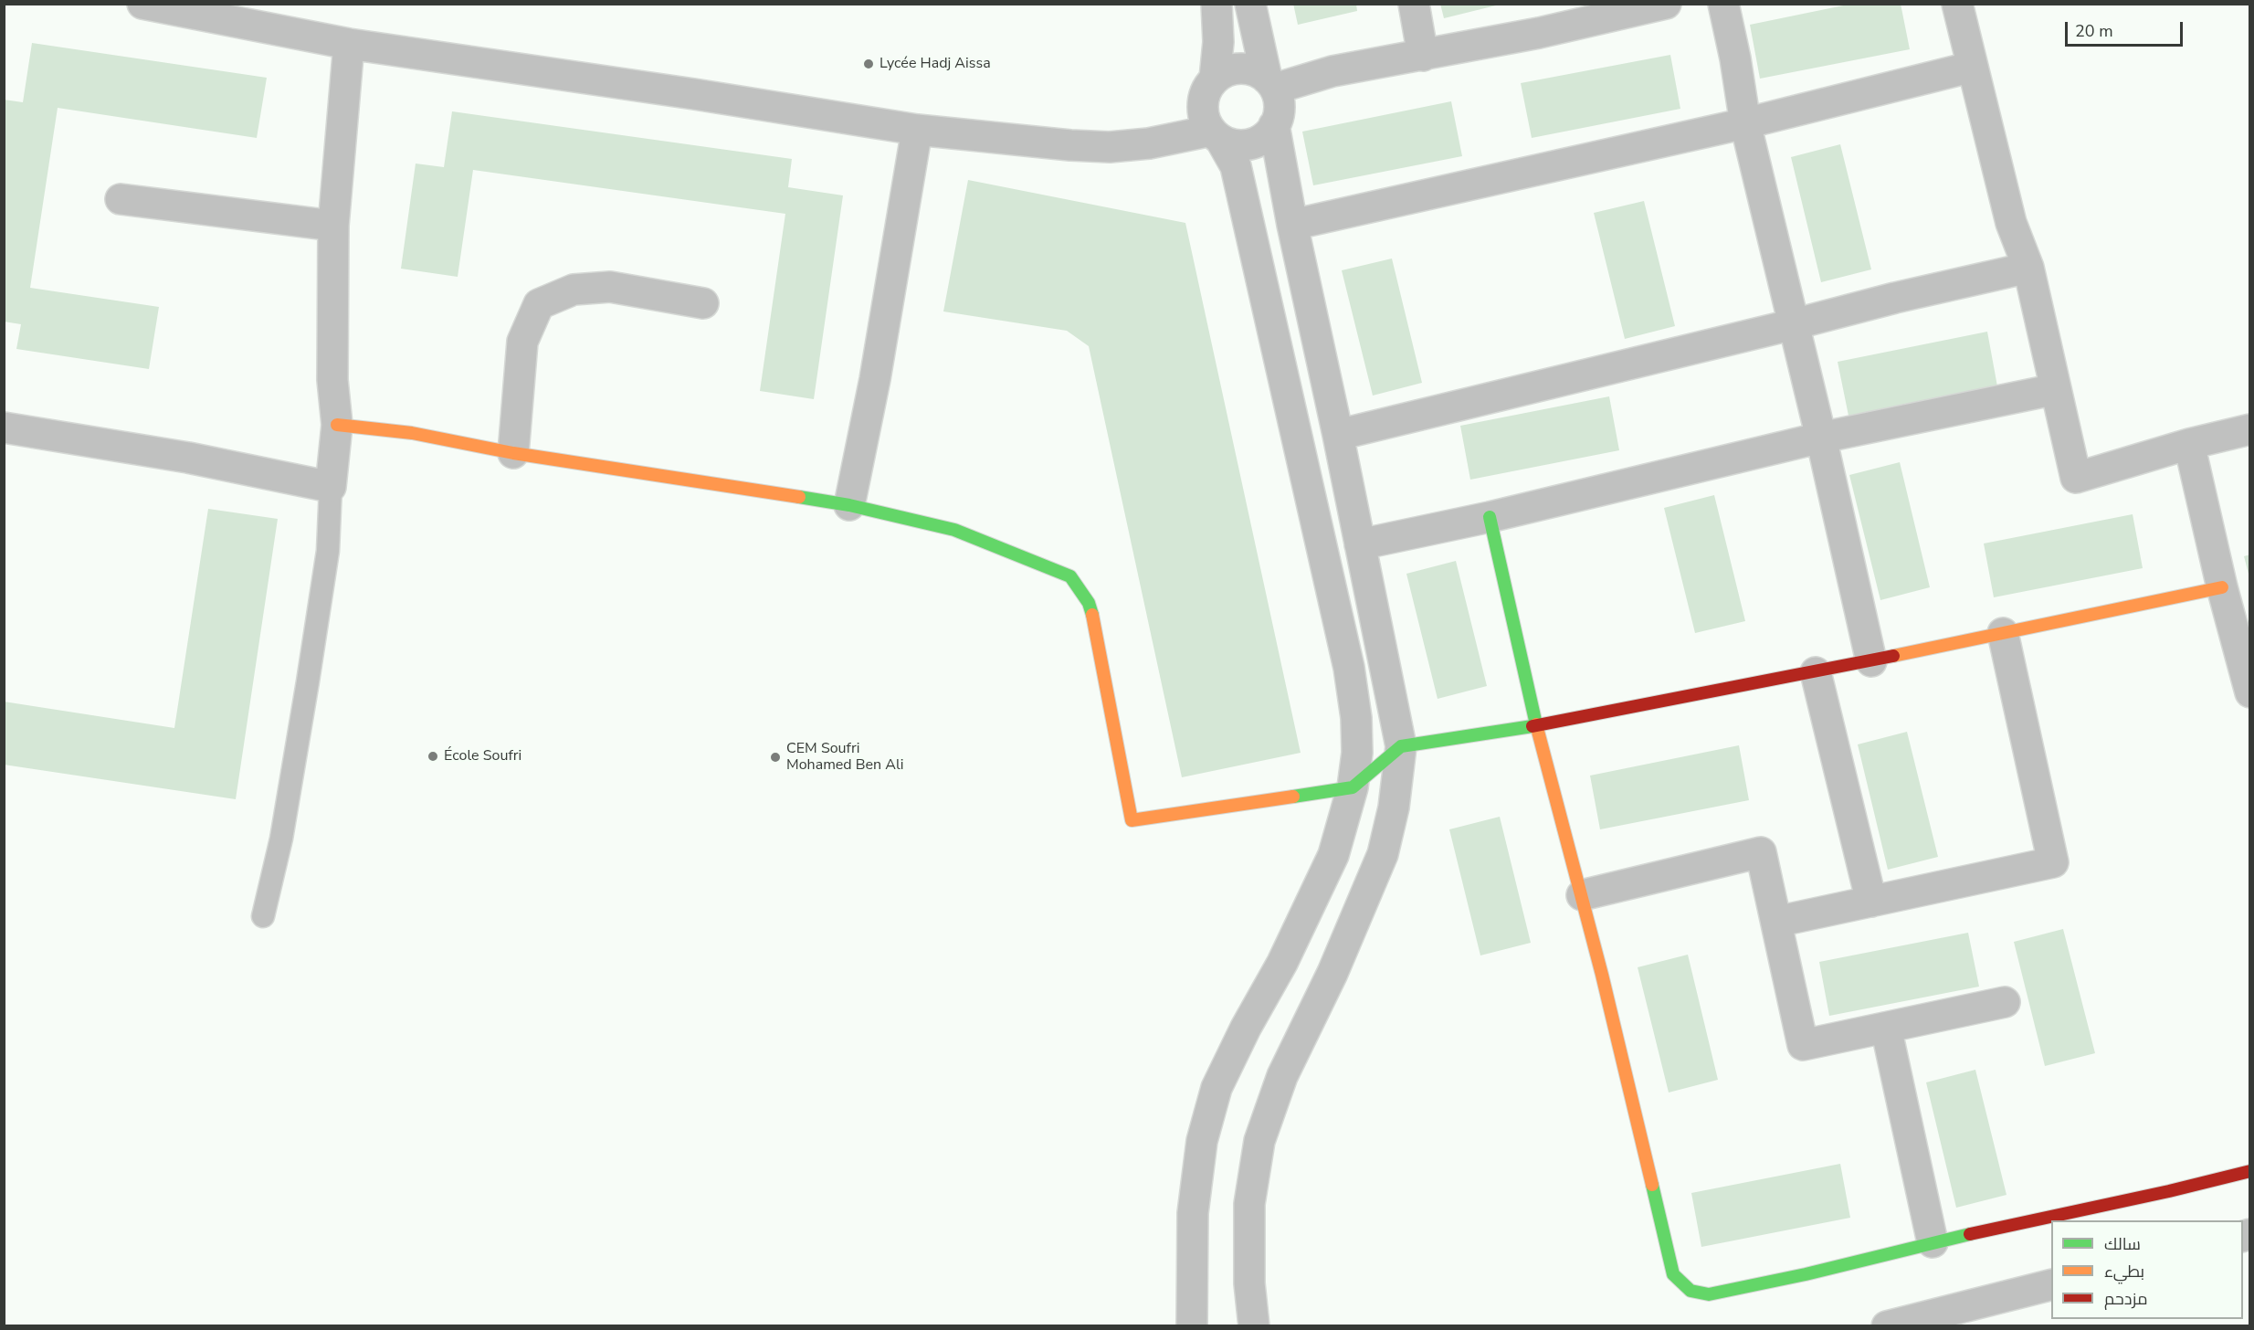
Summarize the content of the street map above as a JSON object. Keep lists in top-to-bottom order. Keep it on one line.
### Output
{"places":["Lycée Hadj Aissa","École Soufri","CEM Soufri Mohamed Ben Ali"],"legend":["سالك","بطيء","مزدحم"],"scale_bar":"20 m"}
